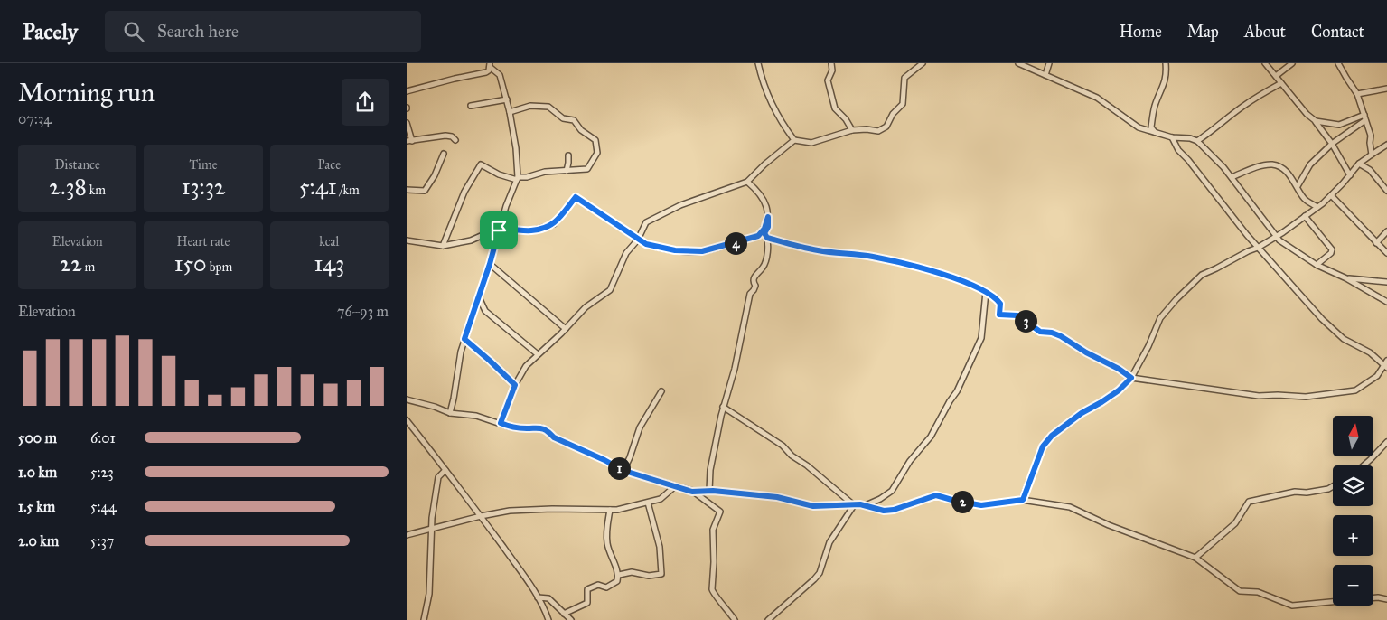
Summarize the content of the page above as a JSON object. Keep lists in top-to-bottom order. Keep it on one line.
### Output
{"north":"top","page":{"header":"Pacely","search":"Search here","nav":["Home","Map","About","Contact"],"heading":["Morning run","07:34"],"stats":[["Distance","2.38 km"],["Time","13:32"],["Pace","5:41 /km"],["Elevation","22 m"],["Heart rate","150 bpm"],["kcal","143"]],"pins":["4","3","1","2"],"chart":["Elevation","76–93 m"],"map_buttons":["+","−"],"list":[{"name":"500 m","note":"6:01"},{"name":"1.0 km","note":"5:23"},{"name":"1.5 km","note":"5:44"},{"name":"2.0 km","note":"5:37"}]}}
